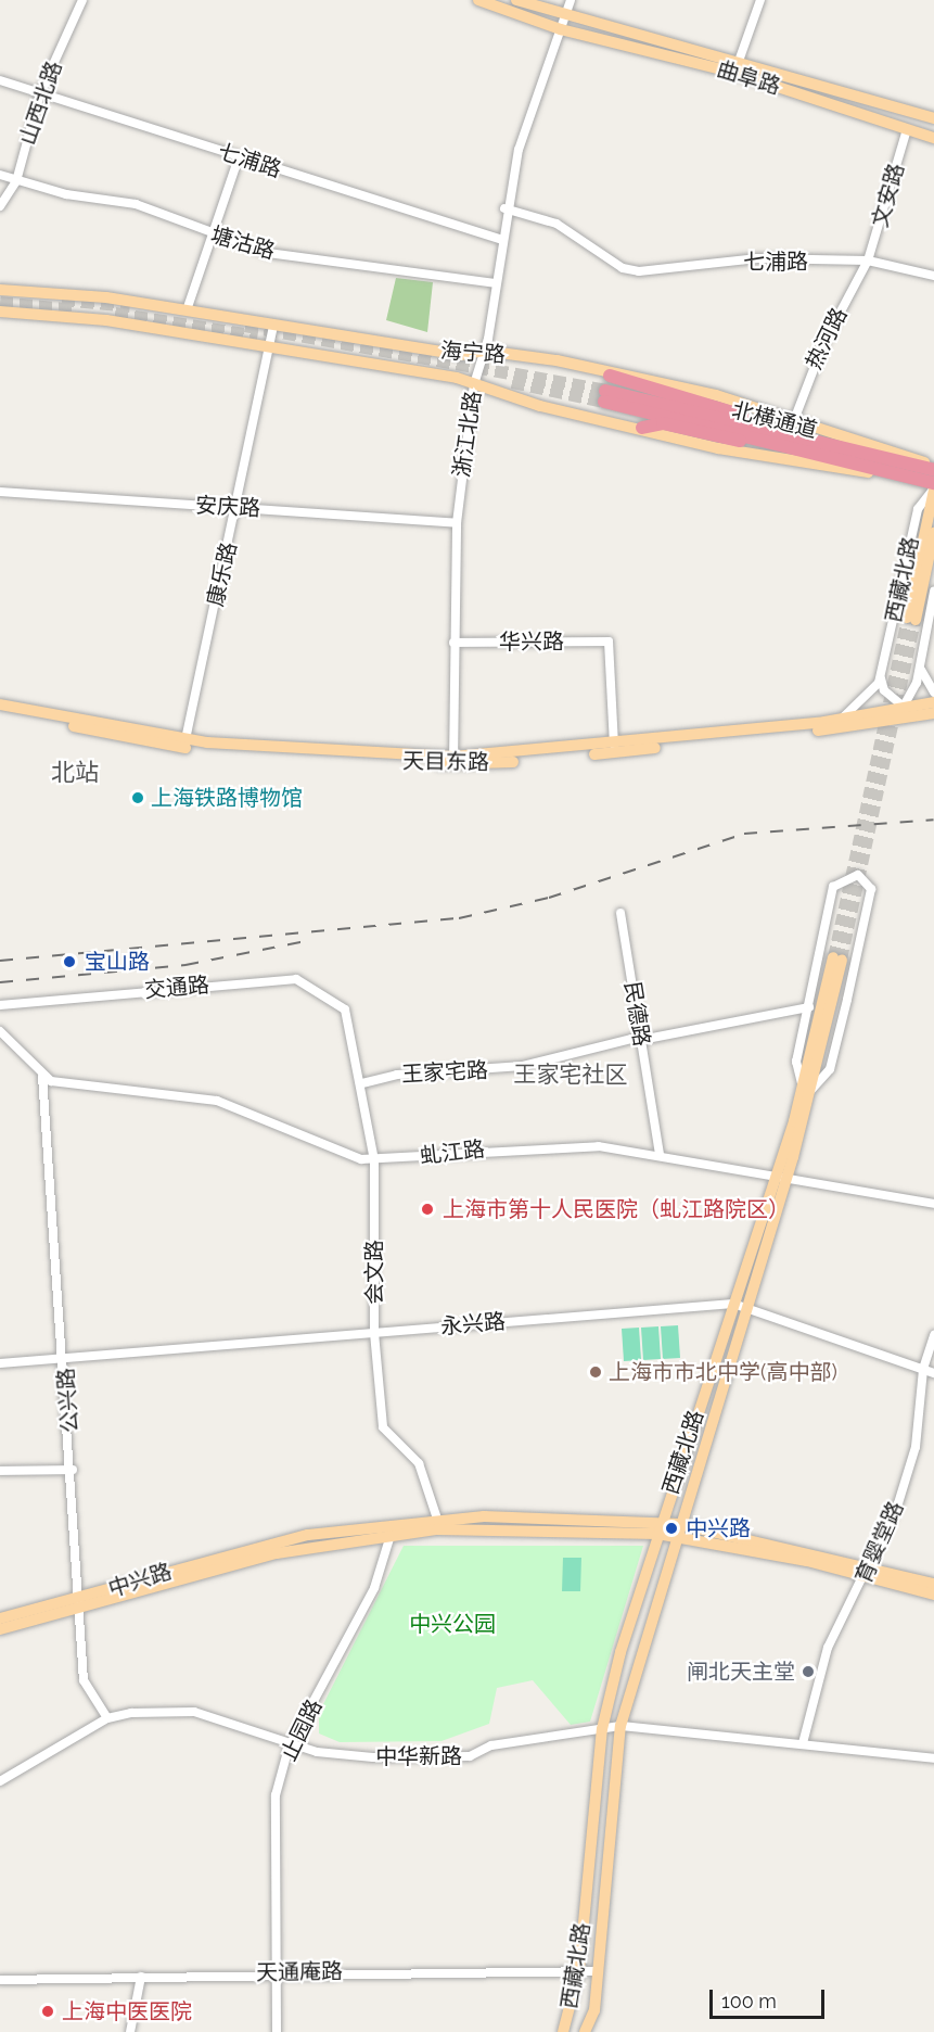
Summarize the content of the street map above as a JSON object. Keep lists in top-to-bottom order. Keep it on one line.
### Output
{"streets":{"highway":["北横通道"],"main road":["曲阜路","海宁路","西藏北路","天目东路","中兴路"],"street":["山西北路","七浦路","文安路","塘沽路","热河路","浙江北路","安庆路","康乐路","华兴路","交通路","民德路","王家宅路","虬江路","会文路","永兴路","公兴路","育婴堂路","止园路","中华新路","天通庵路"]},"crossings":[["曲阜路","文安路"],["曲阜路","浙江北路"],["山西北路","七浦路"],["山西北路","塘沽路"],["七浦路","文安路"],["七浦路","热河路"],["七浦路","浙江北路"],["文安路","热河路"],["塘沽路","浙江北路"],["热河路","海宁路"],["海宁路","北横通道"],["海宁路","浙江北路"],["海宁路","康乐路"],["海宁路","西藏北路"],["北横通道","西藏北路"],["浙江北路","安庆路"],["浙江北路","华兴路"],["浙江北路","天目东路"],["安庆路","康乐路"],["康乐路","天目东路"],["西藏北路","天目东路"],["西藏北路","虬江路"],["西藏北路","永兴路"],["西藏北路","中兴路"],["西藏北路","中华新路"],["西藏北路","天通庵路"],["华兴路","天目东路"],["交通路","会文路"],["民德路","王家宅路"],["民德路","虬江路"],["王家宅路","会文路"],["虬江路","会文路"],["虬江路","公兴路"],["会文路","永兴路"],["会文路","中兴路"],["永兴路","公兴路"],["永兴路","育婴堂路"],["公兴路","中兴路"],["公兴路","中华新路"],["育婴堂路","中兴路"],["育婴堂路","中华新路"],["中兴路","止园路"],["止园路","中华新路"],["止园路","天通庵路"]],"districts":["北站","王家宅社区"],"parks":["中兴公园"],"places":["上海铁路博物馆","宝山路","上海市第十人民医院（虬江路院区）","上海市市北中学(高中部)","中兴路","闸北天主堂","上海中医医院"],"scale_bar":"100 m"}
